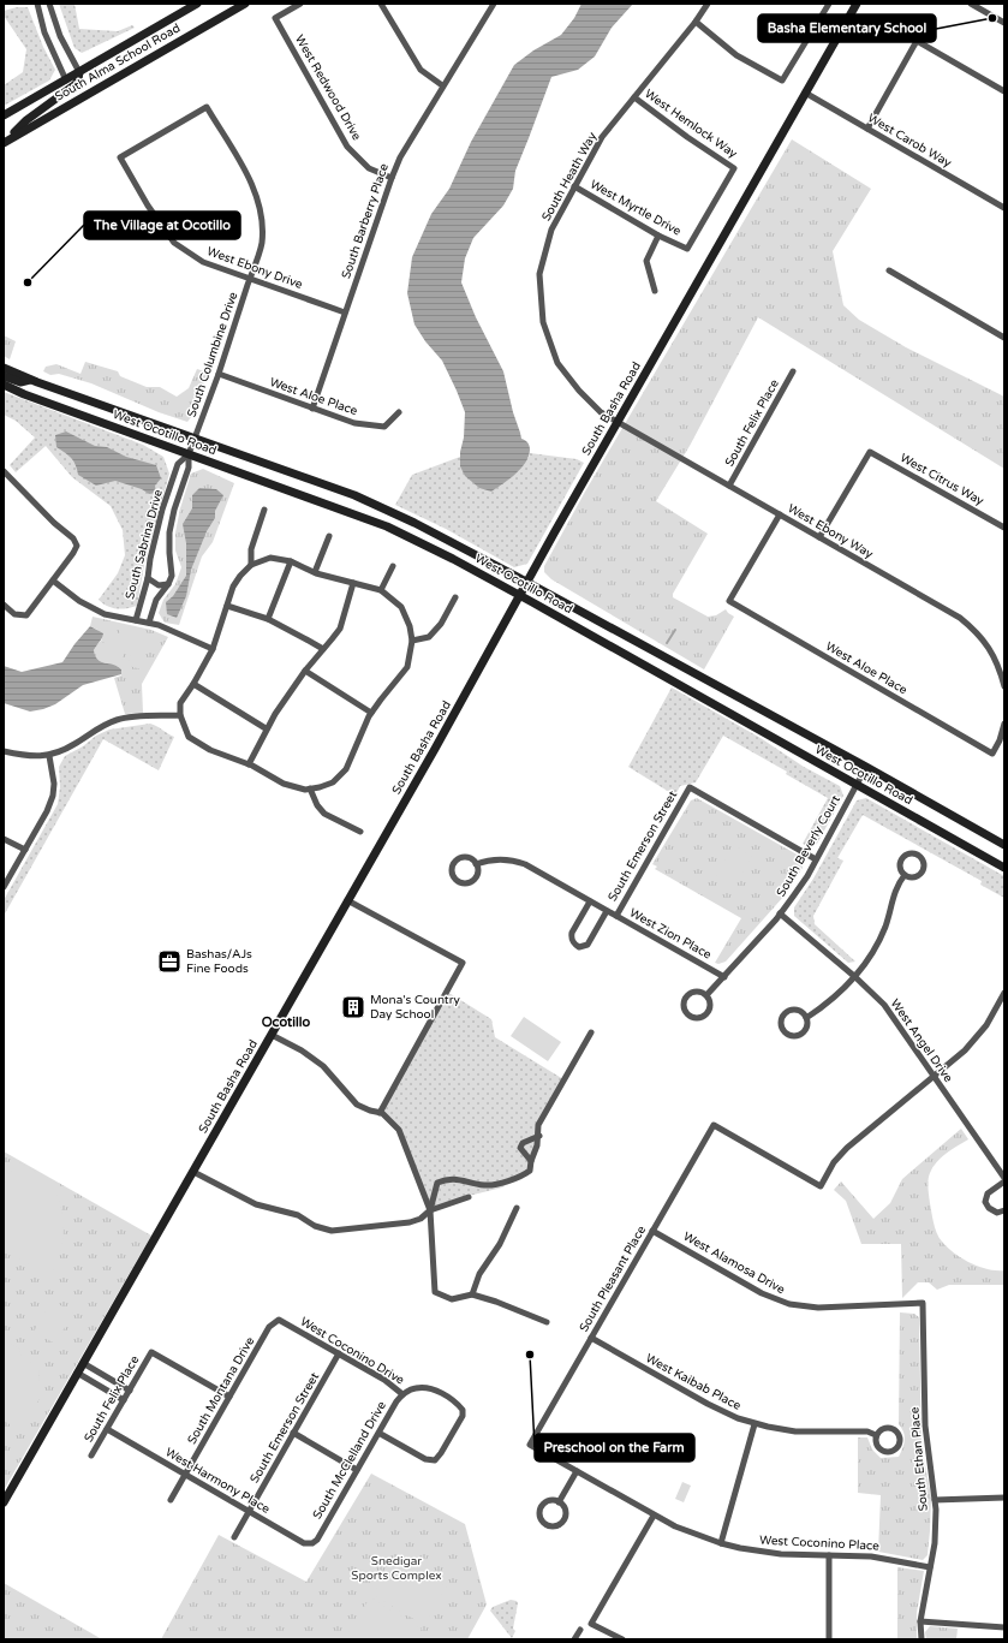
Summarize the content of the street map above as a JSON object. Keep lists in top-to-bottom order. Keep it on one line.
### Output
{"streets":{"main road":["South Alma School Road","South Basha Road","West Ocotillo Road"],"street":["West Redwood Drive","West Hemlock Way","West Carob Way","South Heath Way","West Myrtle Drive","South Barberry Place","West Ebony Drive","South Columbine Drive","West Aloe Place","South Felix Place","West Citrus Way","West Ebony Way","South Sabrina Drive","South Emerson Street","South Beverly Court","West Zion Place","West Angel Drive","West Alamosa Drive","South Pleasant Place","West Coconino Drive","West Kaibab Place","South Montana Drive","South Ethan Place","South McClelland Drive","West Harmony Place","West Coconino Place"]},"crossings":[["West Redwood Drive","South Barberry Place"],["West Hemlock Way","South Heath Way"],["West Hemlock Way","West Myrtle Drive"],["West Carob Way","South Basha Road"],["South Heath Way","West Myrtle Drive"],["South Heath Way","South Basha Road"],["South Heath Way","West Ebony Way"],["South Barberry Place","West Ebony Drive"],["South Barberry Place","West Aloe Place"],["West Ebony Drive","South Columbine Drive"],["South Columbine Drive","West Aloe Place"],["South Columbine Drive","West Ocotillo Road"],["South Columbine Drive","South Sabrina Drive"],["West Aloe Place","West Ebony Way"],["South Basha Road","West Ocotillo Road"],["South Basha Road","West Ebony Way"],["South Felix Place","West Ebony Way"],["South Felix Place","South Montana Drive"],["South Felix Place","West Harmony Place"],["West Ocotillo Road","South Sabrina Drive"],["West Ocotillo Road","South Beverly Court"],["West Citrus Way","West Ebony Way"],["South Emerson Street","South Beverly Court"],["South Emerson Street","West Zion Place"],["South Emerson Street","West Coconino Drive"],["South Emerson Street","West Harmony Place"],["South Beverly Court","West Zion Place"],["South Beverly Court","West Angel Drive"],["West Angel Drive","South Pleasant Place"],["West Alamosa Drive","South Pleasant Place"],["West Alamosa Drive","South Ethan Place"],["South Pleasant Place","West Kaibab Place"],["South Pleasant Place","West Coconino Place"],["West Coconino Drive","South Montana Drive"],["West Coconino Drive","South McClelland Drive"],["South Montana Drive","West Harmony Place"],["South Ethan Place","West Coconino Place"],["South McClelland Drive","West Harmony Place"]],"districts":["Ocotillo"],"parks":["Snedigar Sports Complex"],"places":{"other":["Basha Elementary School","The Village at Ocotillo","Preschool on the Farm"],"office":["Bashas/AJs Fine Foods"],"building":["Mona's Country Day School"]}}
